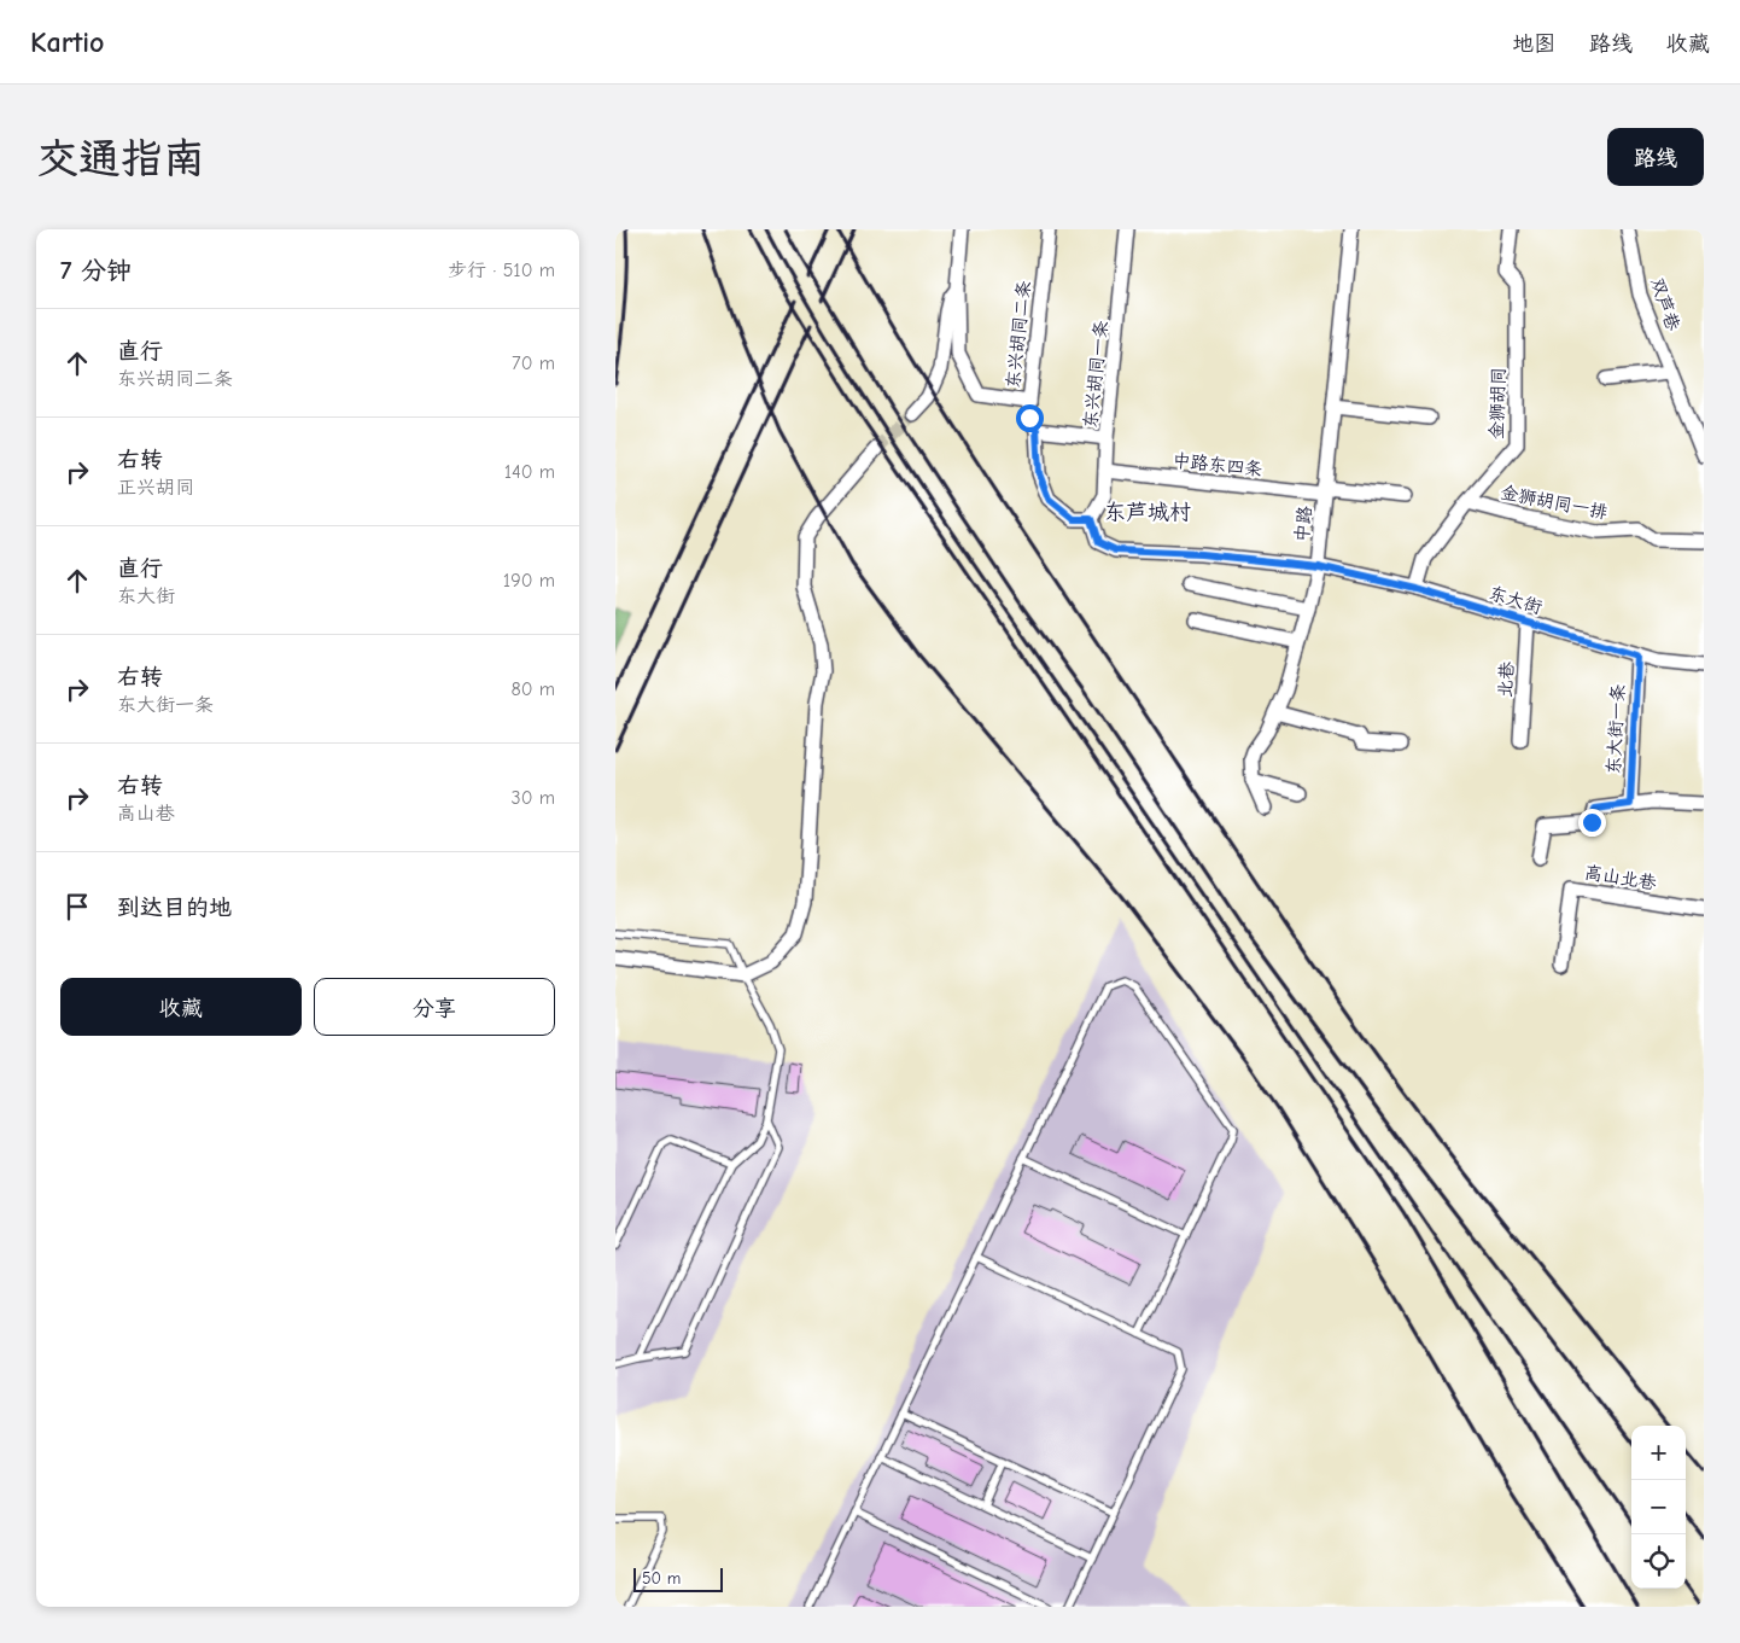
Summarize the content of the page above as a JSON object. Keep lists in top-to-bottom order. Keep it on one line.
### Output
{"streets":{"street":["双芦巷","东兴胡同二条","东兴胡同一条","金狮胡同","中路东四条","金狮胡同一排","中路","东大街","北巷","东大街一条","高山北巷"]},"crossings":[["东兴胡同二条","东兴胡同一条"],["东兴胡同二条","东大街"],["东兴胡同一条","中路东四条"],["东兴胡同一条","东大街"],["金狮胡同","金狮胡同一排"],["金狮胡同","东大街"],["中路东四条","中路"],["中路","东大街"],["东大街","北巷"],["东大街","东大街一条"]],"districts":["东芦城村"],"scale_bar":"50 m","page":{"header":"Kartio","nav":["地图","路线","收藏"],"buttons":["路线",["收藏","分享"]],"title":"交通指南","heading":["7 分钟","步行 · 510 m"],"list":[["直行","东兴胡同二条","70 m"],["右转","正兴胡同","140 m"],["直行","东大街","190 m"],["右转","东大街一条","80 m"],["右转","高山巷","30 m"],"到达目的地"],"map_buttons":["+","−"],"scale":"50 m"}}
